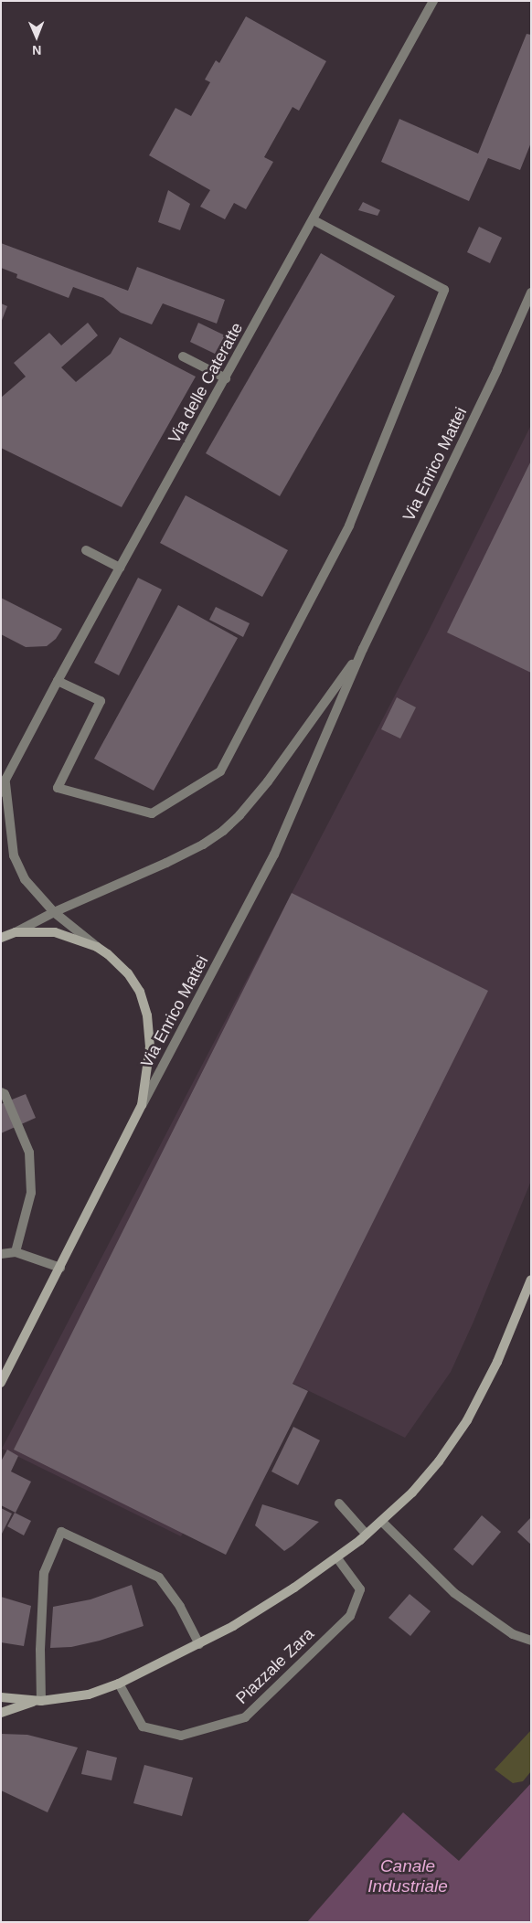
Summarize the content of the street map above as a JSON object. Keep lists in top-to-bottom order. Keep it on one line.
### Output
{"streets":{"main road":["Via Enrico Mattei"],"street":["Via delle Cateratte","Piazzale Zara"]},"water":["Canale Industriale"],"north":"bottom"}
